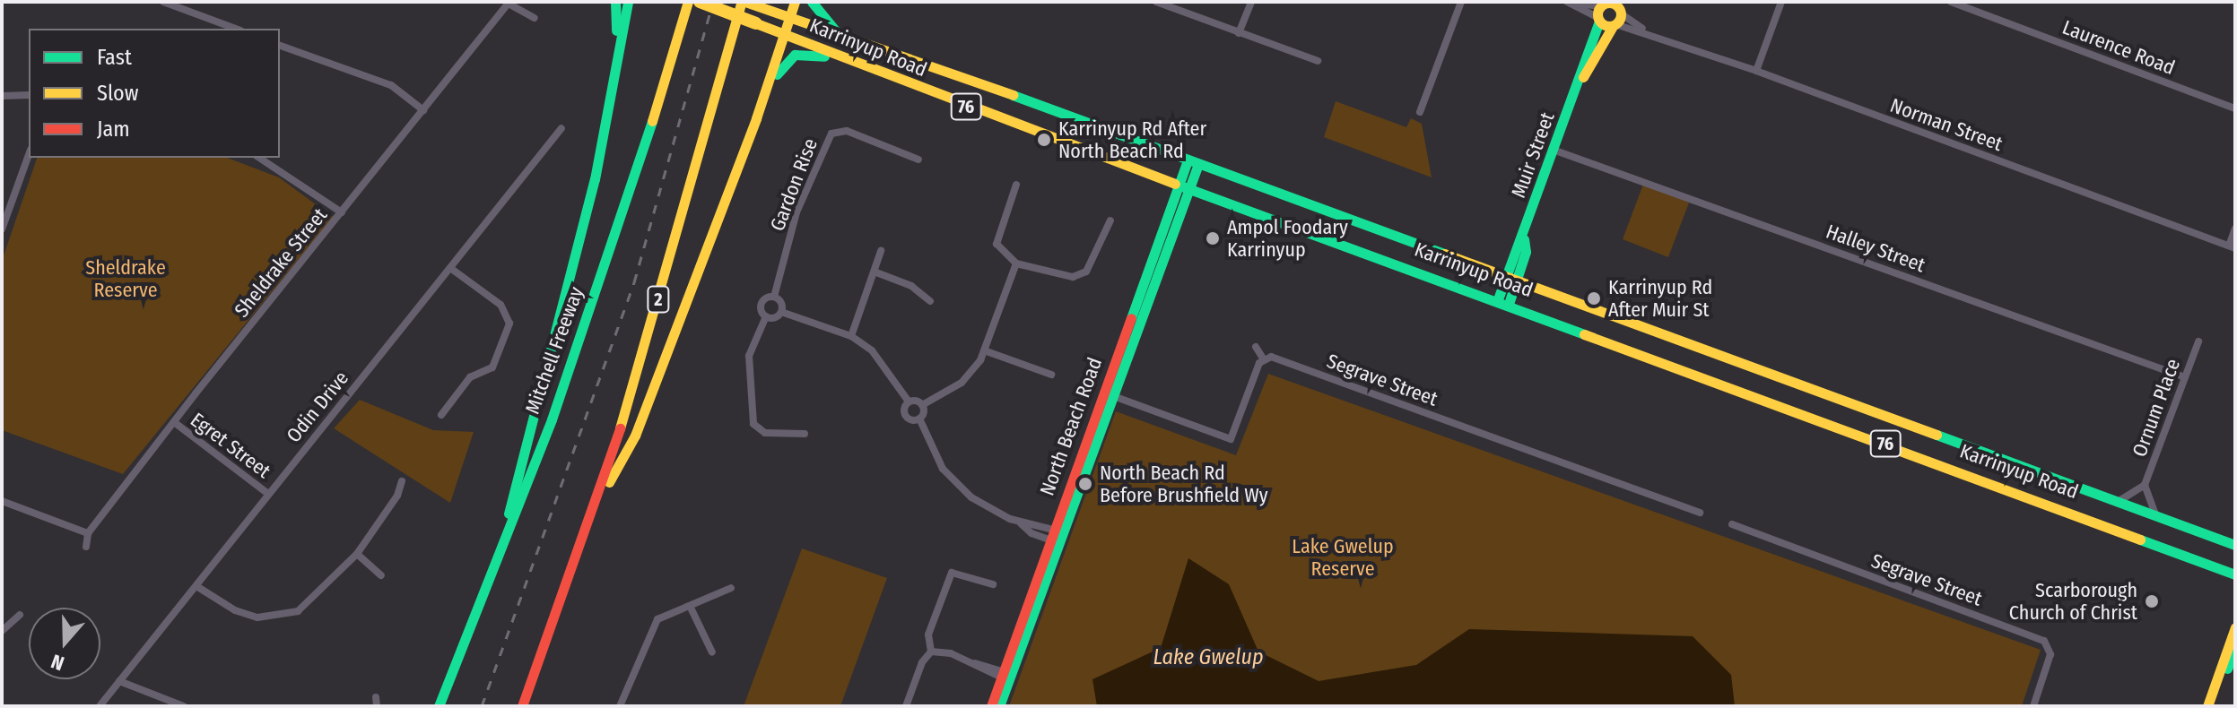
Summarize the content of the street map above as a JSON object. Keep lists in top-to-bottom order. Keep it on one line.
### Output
{"streets":{"main road":["Karrinyup Road","76","Muir Street","2","Mitchell Freeway","North Beach Road"],"street":["Laurence Road","Norman Street","Gardon Rise","Halley Street","Sheldrake Street","Segrave Street","Odin Drive","Ornum Place","Egret Street"]},"crossings":[["Karrinyup Road","Muir Street"],["Karrinyup Road","2"],["Karrinyup Road","Ornum Place"],["Karrinyup Road","North Beach Road"],["Norman Street","Muir Street"],["Muir Street","Halley Street"],["Halley Street","Ornum Place"],["Sheldrake Street","Egret Street"],["Odin Drive","Egret Street"]],"water":["Lake Gwelup"],"parks":["Sheldrake Reserve","Lake Gwelup Reserve"],"places":["Karrinyup Rd After North Beach Rd","Ampol Foodary Karrinyup","Karrinyup Rd After Muir St","North Beach Rd Before Brushfield Wy","Scarborough Church of Christ"],"legend":["Fast","Slow","Jam"],"north":"bottom"}
